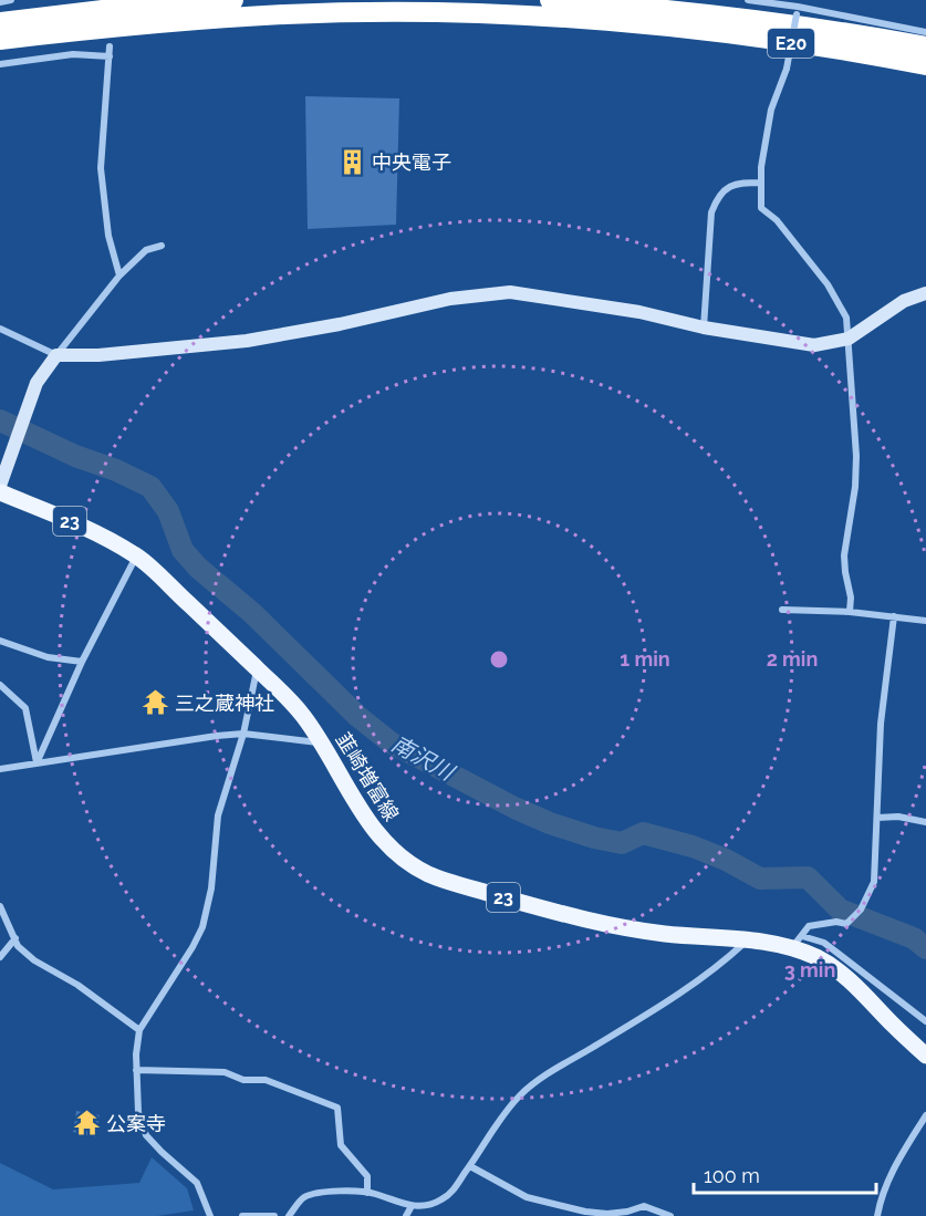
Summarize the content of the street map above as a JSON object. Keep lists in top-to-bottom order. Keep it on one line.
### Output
{"streets":{"highway":["E20"],"main road":["23","韮崎増富線"]},"water":["南沢川"],"places":{"building":["中央電子"],"temple":["三之蔵神社","公案寺"]},"scale_bar":"100 m","rings":["1 min","2 min","3 min"]}
